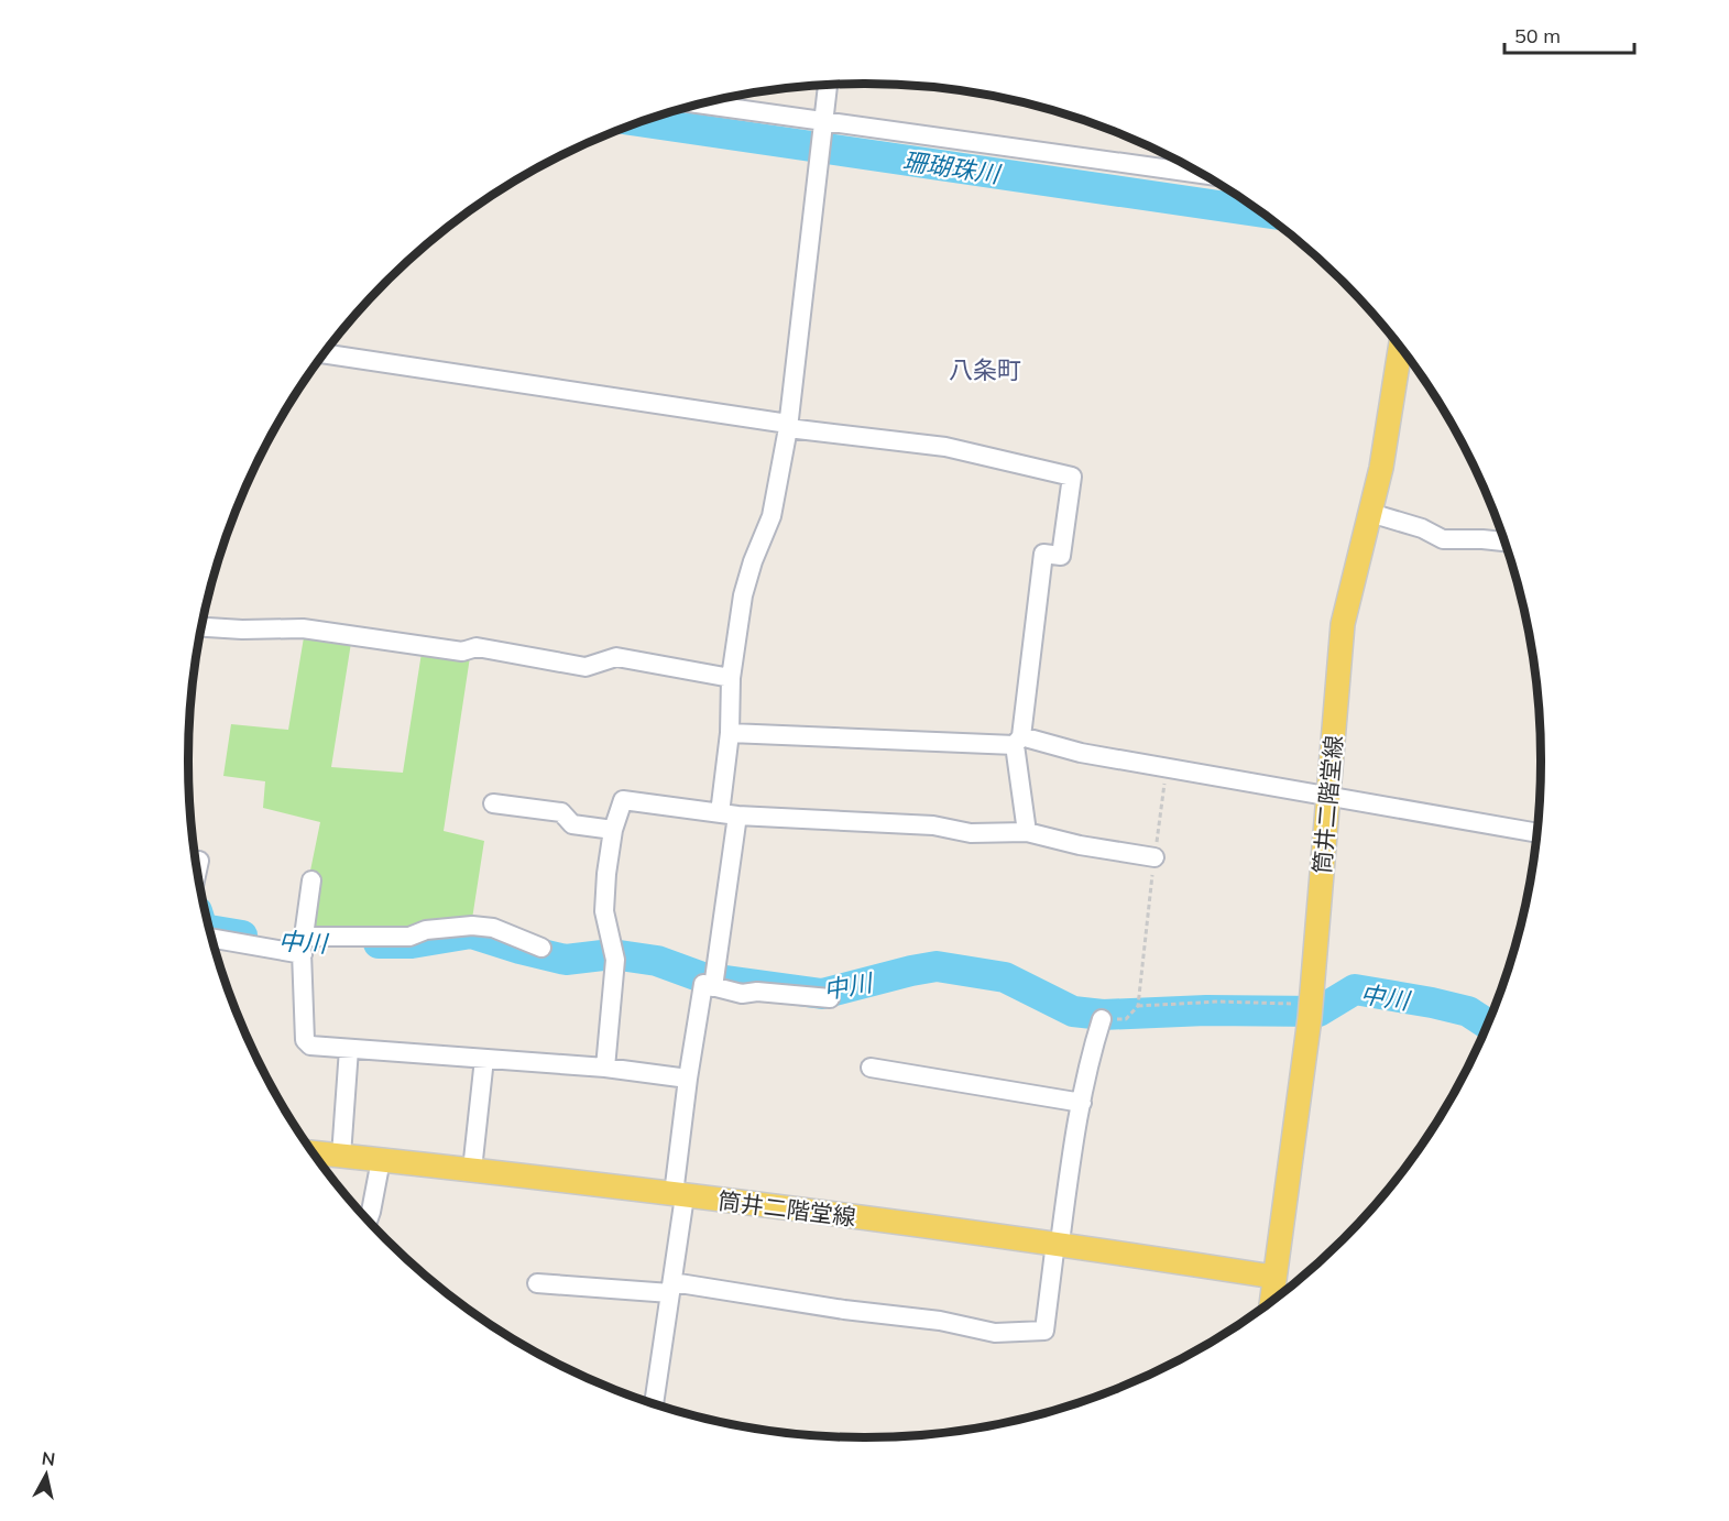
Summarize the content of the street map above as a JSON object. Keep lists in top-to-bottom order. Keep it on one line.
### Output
{"streets":{"main road":["筒井二階堂線"]},"districts":["八条町"],"water":["珊瑚珠川","中川"],"scale_bar":"50 m","north":"top"}
